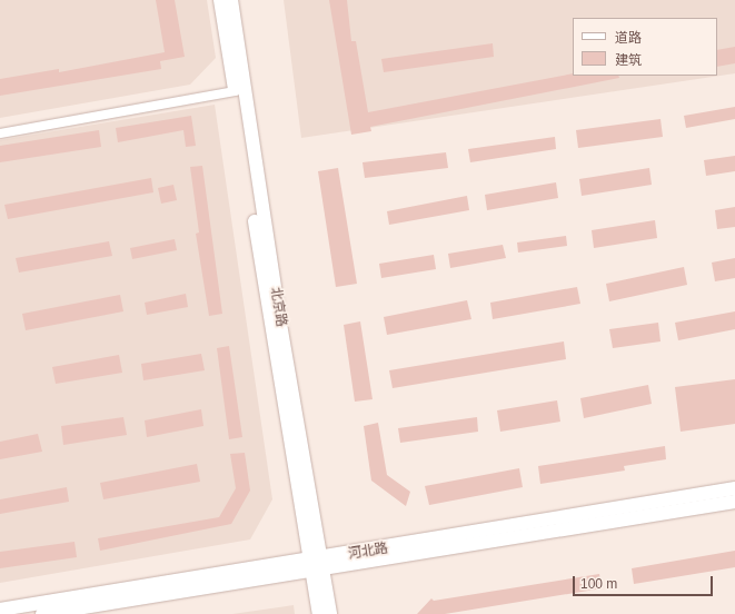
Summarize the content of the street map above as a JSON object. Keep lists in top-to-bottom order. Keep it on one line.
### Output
{"streets":{"street":["北京路","河北路"]},"crossings":[["北京路","河北路"]],"legend":["道路","建筑"],"scale_bar":"100 m"}
